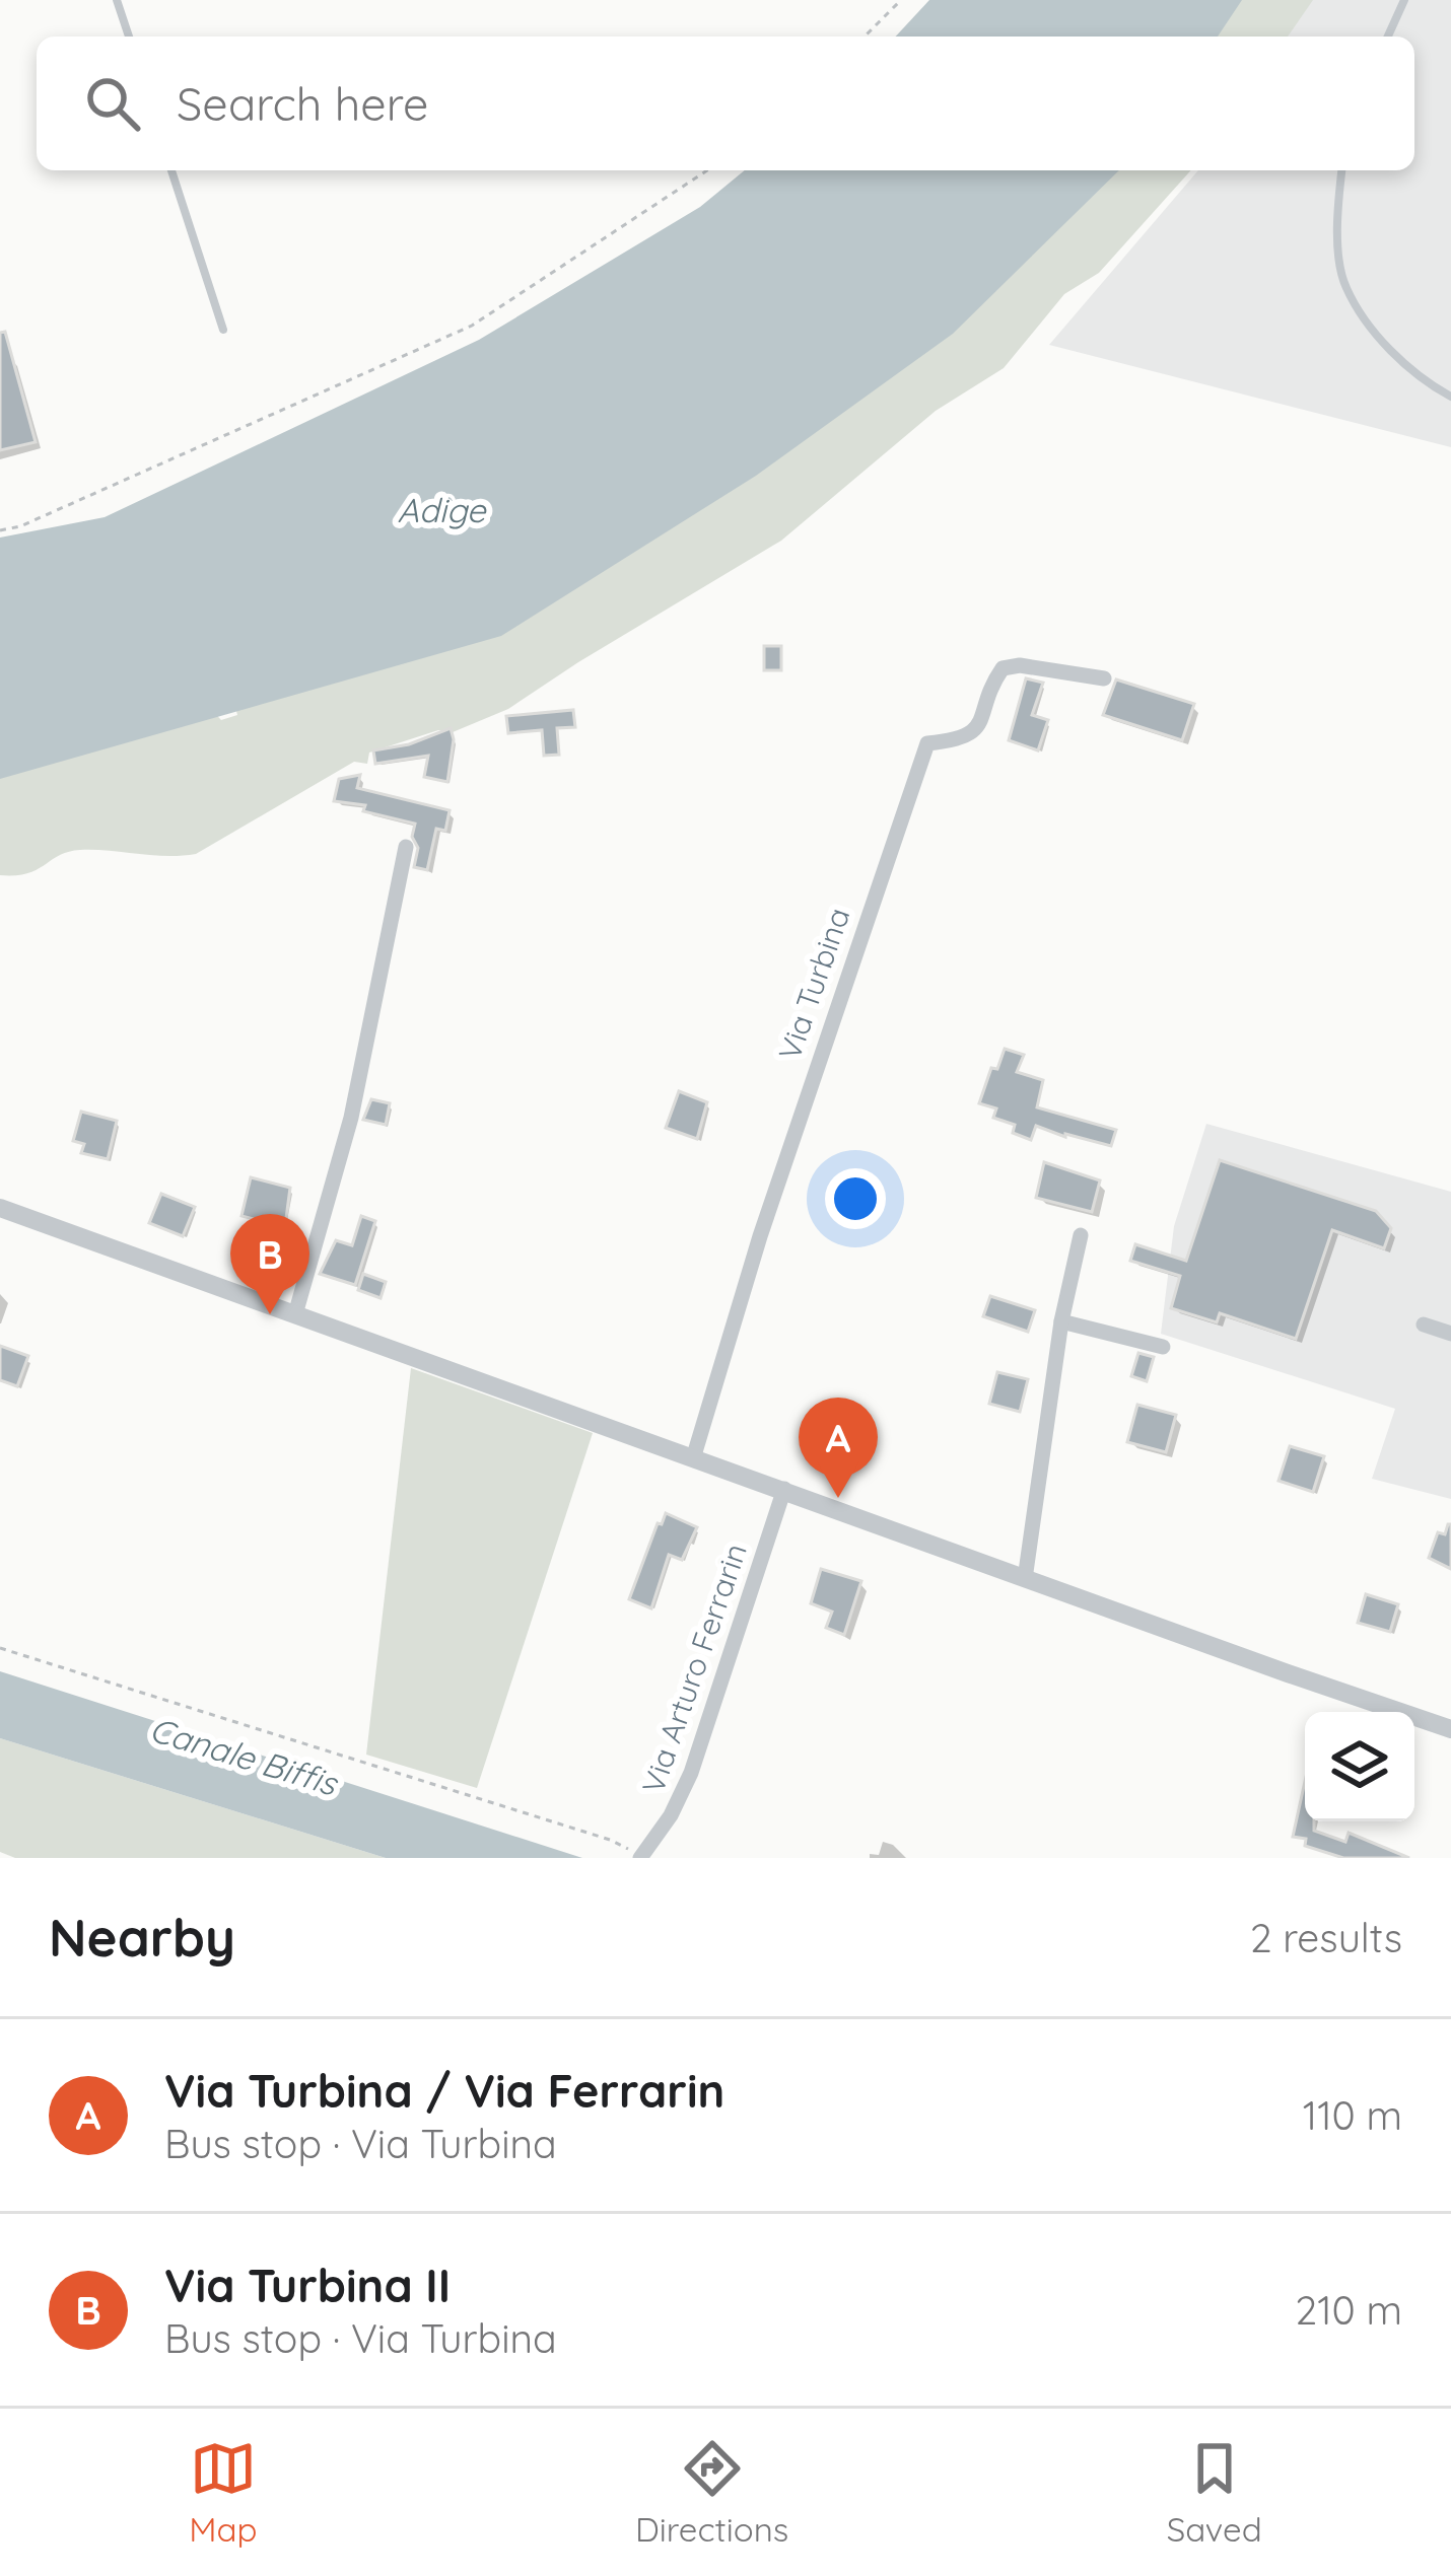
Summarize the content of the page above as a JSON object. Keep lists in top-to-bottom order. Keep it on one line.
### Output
{"streets":{"street":["Via Turbina","Via Arturo Ferrarin"]},"water":["Adige","Canale Biffis"],"page":{"search":"Search here","pins":["B","A"],"heading":["Nearby","2 results"],"list":[{"mark":"A","name":"Via Turbina / Via Ferrarin","note":"Bus stop · Via Turbina","value":"110 m"},{"mark":"B","name":"Via Turbina II","note":"Bus stop · Via Turbina","value":"210 m"}],"nav":["Map","Directions","Saved"]}}
